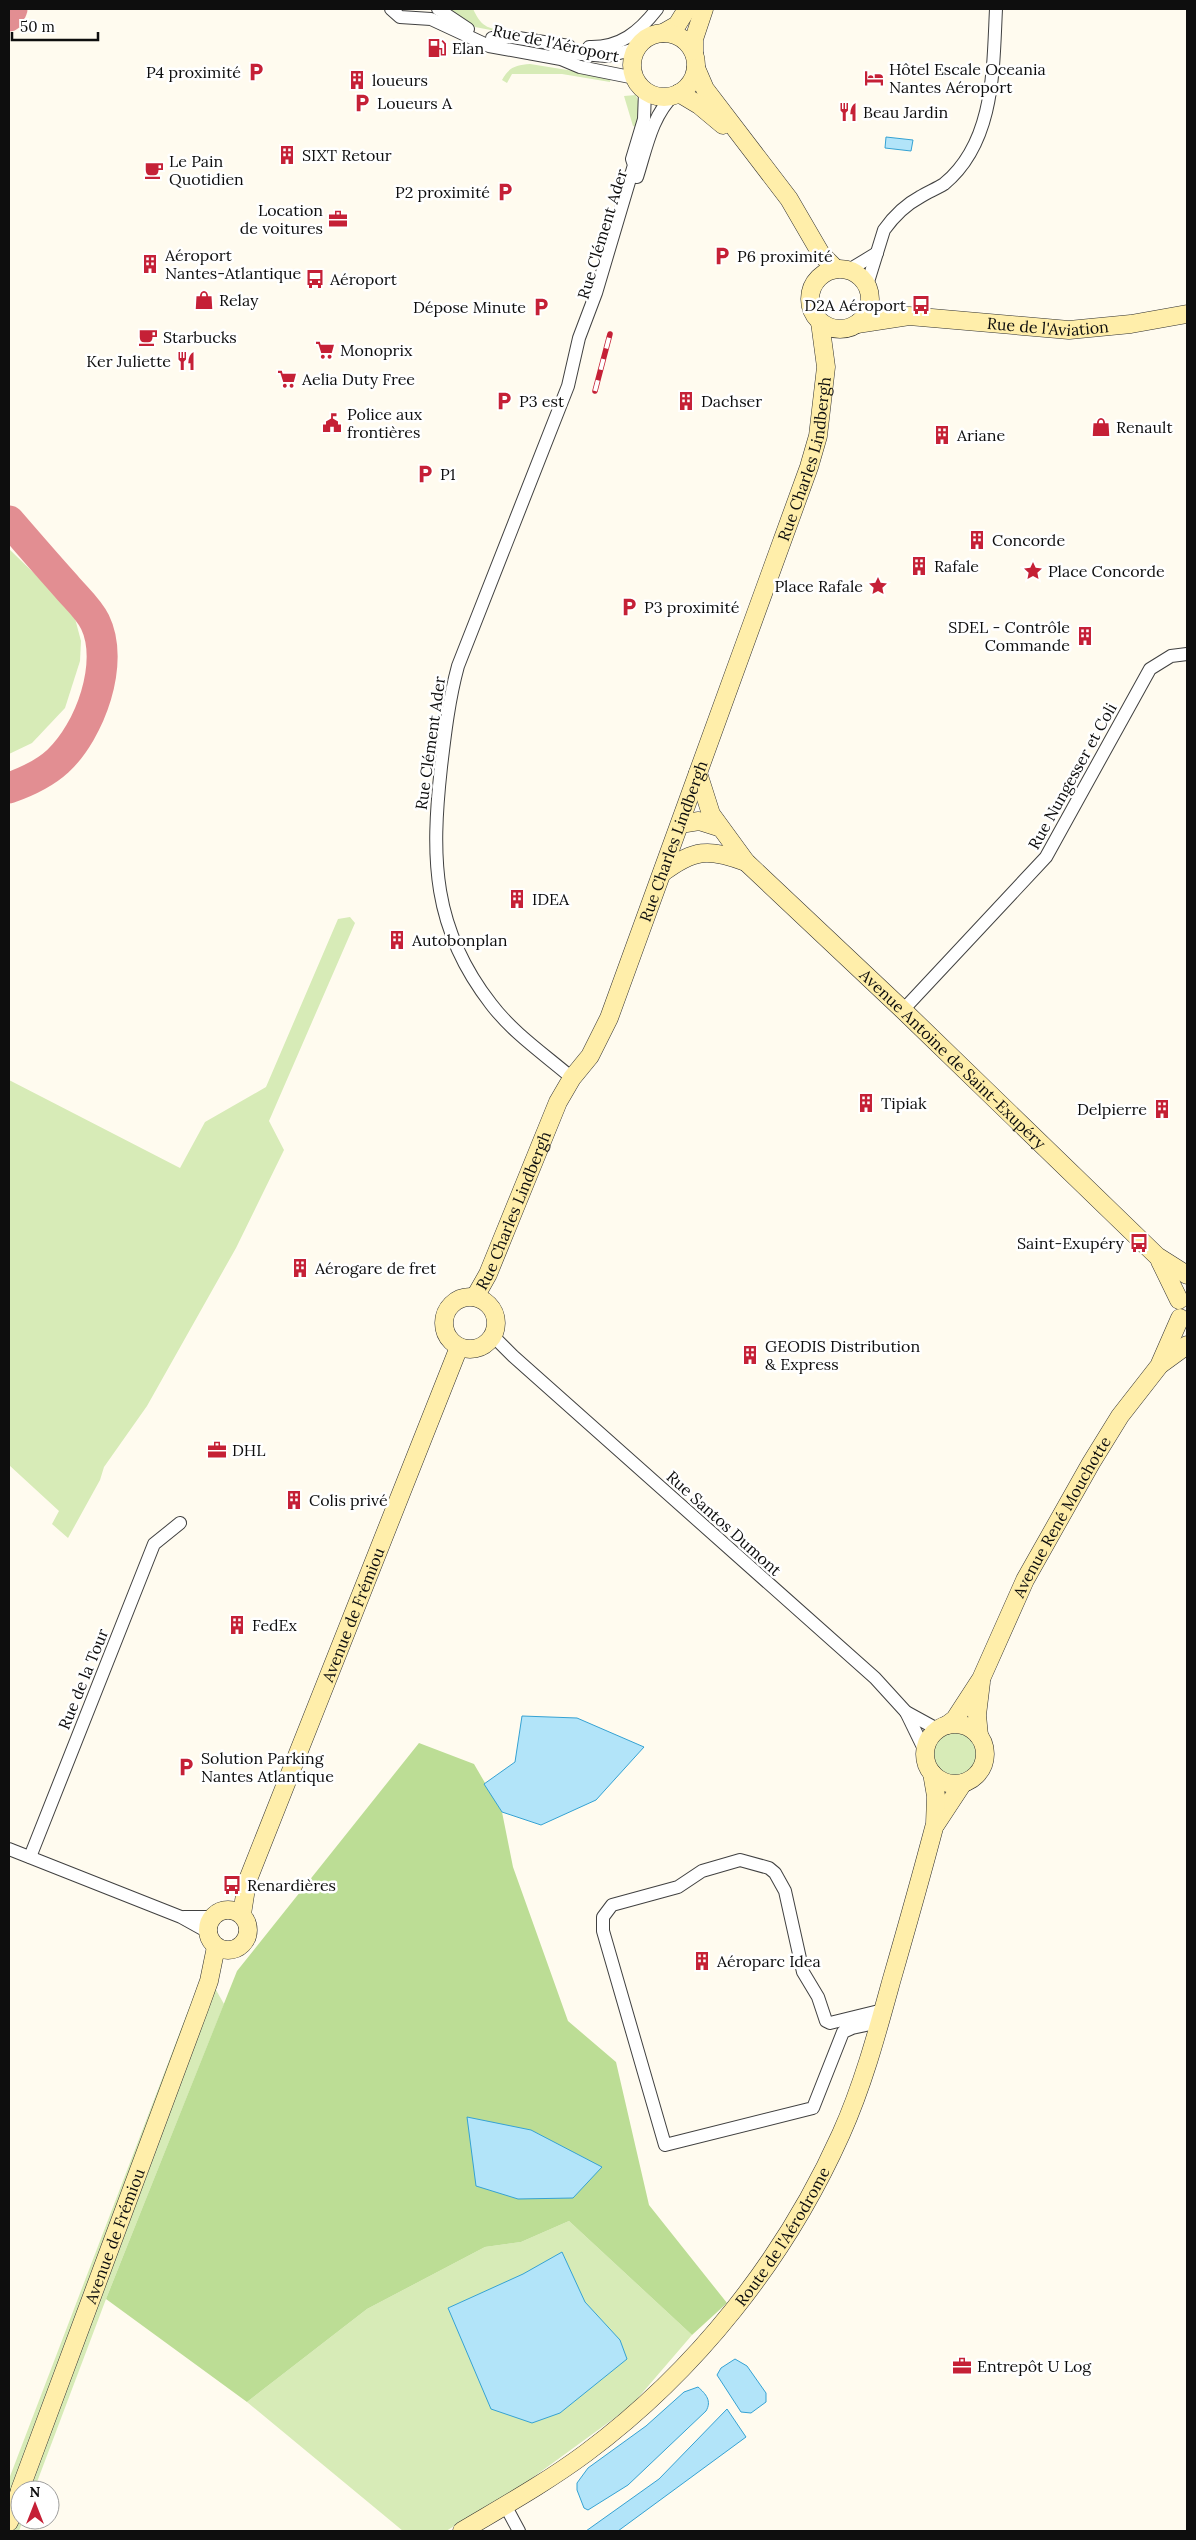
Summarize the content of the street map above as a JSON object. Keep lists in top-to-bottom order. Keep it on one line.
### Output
{"streets":{"main road":["Rue de l'Aviation","Rue Charles Lindbergh","Avenue Antoine de Saint-Exupéry","Avenue René Mouchotte","Avenue de Frémiou","Route de l'Aérodrome"],"street":["Rue de l'Aéroport","Rue Clément Ader","Rue Nungesser et Coli","Rue Santos Dumont","Rue de la Tour"]},"crossings":[["Rue de l'Aéroport","Rue Clément Ader"],["Rue Clément Ader","Rue Charles Lindbergh"],["Rue de l'Aviation","Rue Charles Lindbergh"],["Rue Charles Lindbergh","Avenue Antoine de Saint-Exupéry"],["Rue Charles Lindbergh","Rue Santos Dumont"],["Rue Charles Lindbergh","Avenue de Frémiou"],["Rue Nungesser et Coli","Avenue Antoine de Saint-Exupéry"],["Avenue René Mouchotte","Rue Santos Dumont"],["Avenue René Mouchotte","Route de l'Aérodrome"],["Rue Santos Dumont","Avenue de Frémiou"],["Rue Santos Dumont","Route de l'Aérodrome"]],"places":{"fuel station":["Elan"],"parking":["P4 proximité","Loueurs A","P2 proximité","P6 proximité","Dépose Minute","P3 est","P1","P3 proximité","Solution Parking Nantes Atlantique"],"hotel":["Hôtel Escale Oceania Nantes Aéroport"],"building":["loueurs","SIXT Retour","Aéroport Nantes-Atlantique","Dachser","Ariane","Concorde","Rafale","SDEL - Contrôle Commande","IDEA","Autobonplan","Tipiak","Delpierre","Aérogare de fret","GEODIS Distribution & Express","Colis privé","FedEx","Aéroparc Idea"],"restaurant":["Beau Jardin","Ker Juliette"],"cafe":["Le Pain Quotidien","Starbucks"],"office":["Location de voitures","DHL","Entrepôt U Log"],"bus stop":["Aéroport","D2A Aéroport","Saint-Exupéry","Renardières"],"shop":["Relay","Renault"],"supermarket":["Monoprix","Aelia Duty Free"],"public building":["Police aux frontières"],"place":["Place Concorde","Place Rafale"]},"scale_bar":"50 m","north":"top"}
